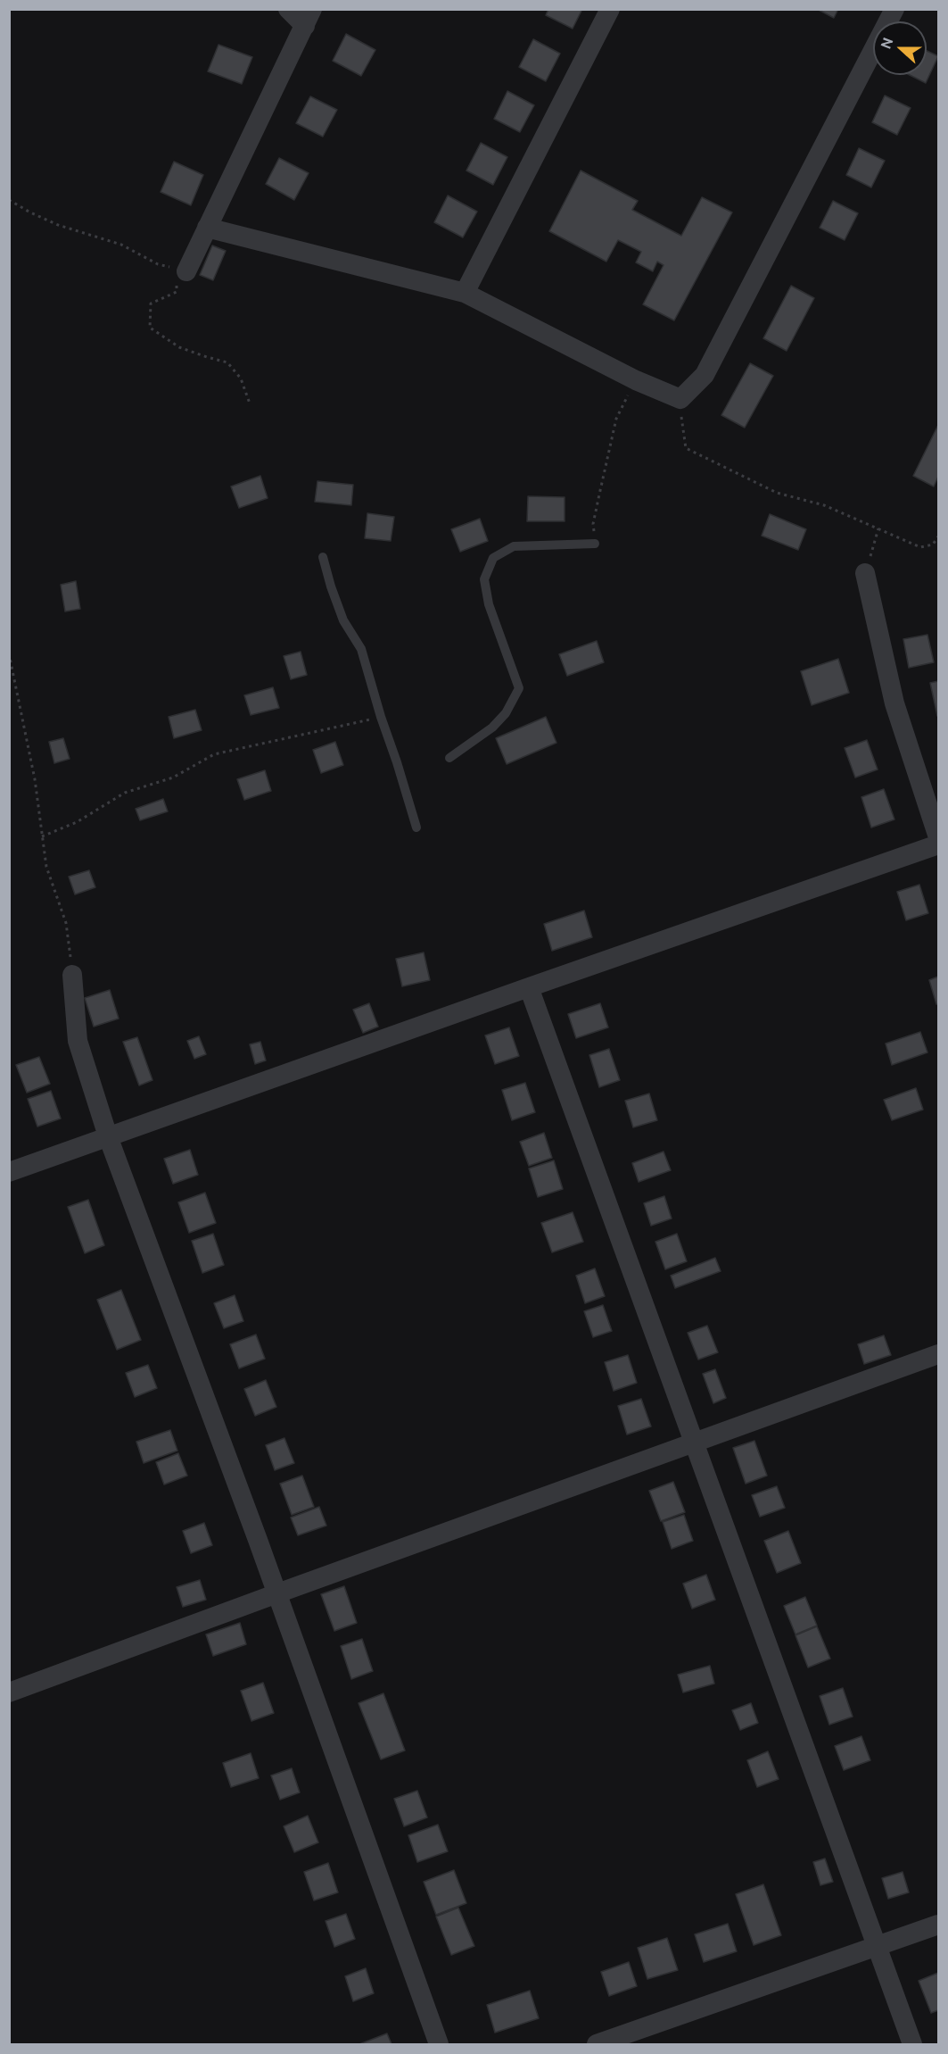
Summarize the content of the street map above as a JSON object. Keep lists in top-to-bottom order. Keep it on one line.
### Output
{"north":"left"}
